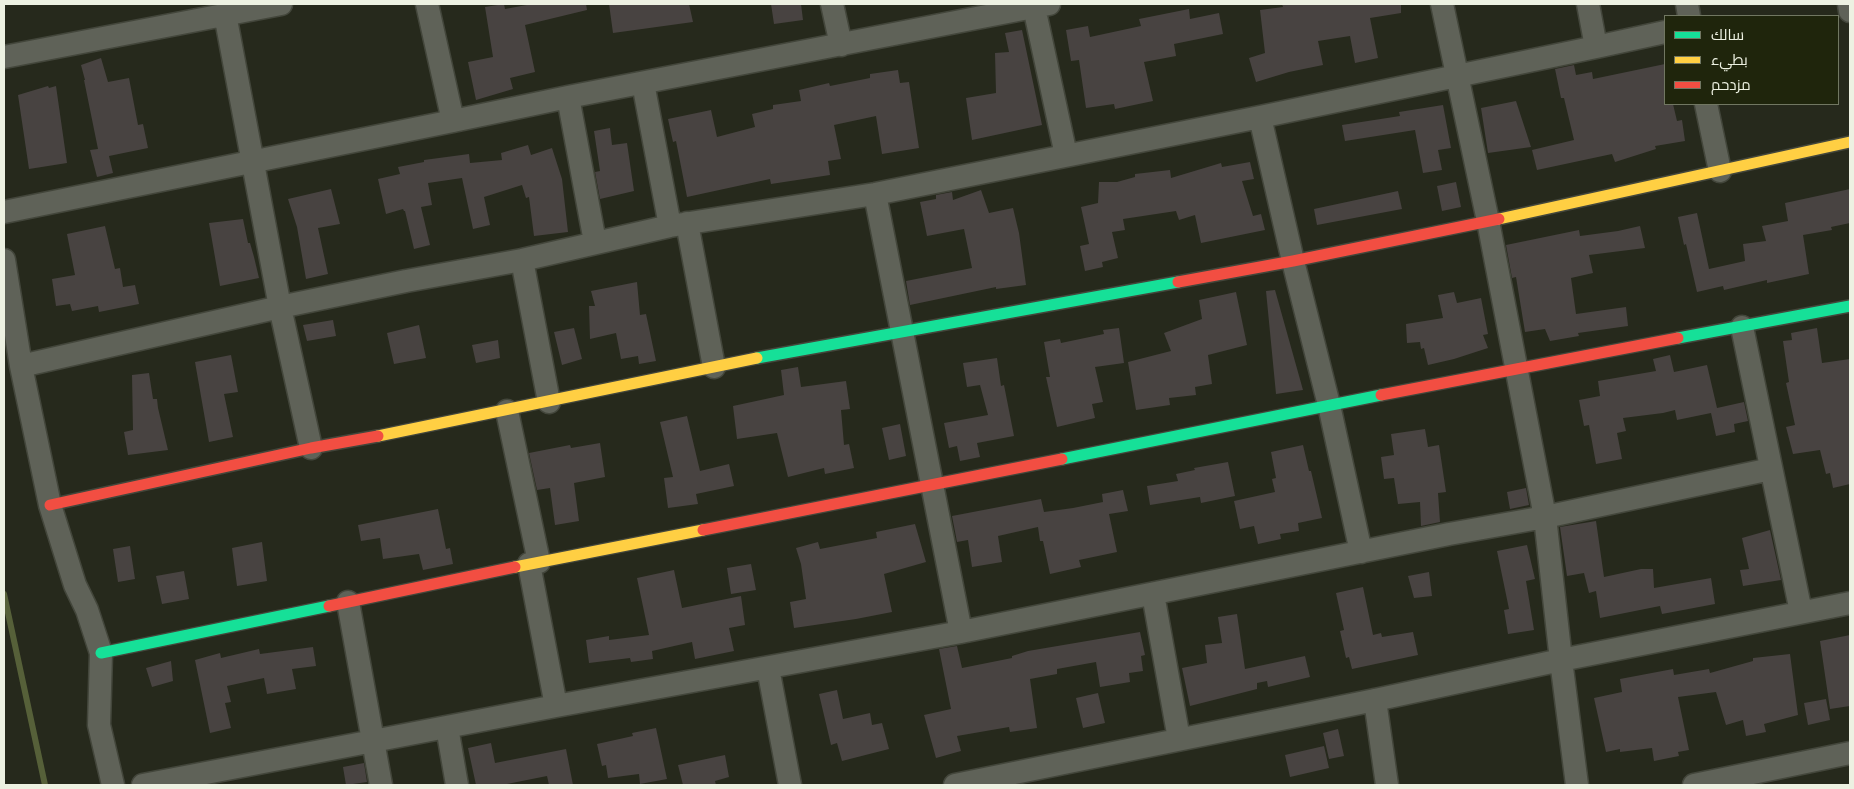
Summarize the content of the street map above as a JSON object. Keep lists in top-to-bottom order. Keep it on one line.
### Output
{"legend":["سالك","بطيء","مزدحم"]}
